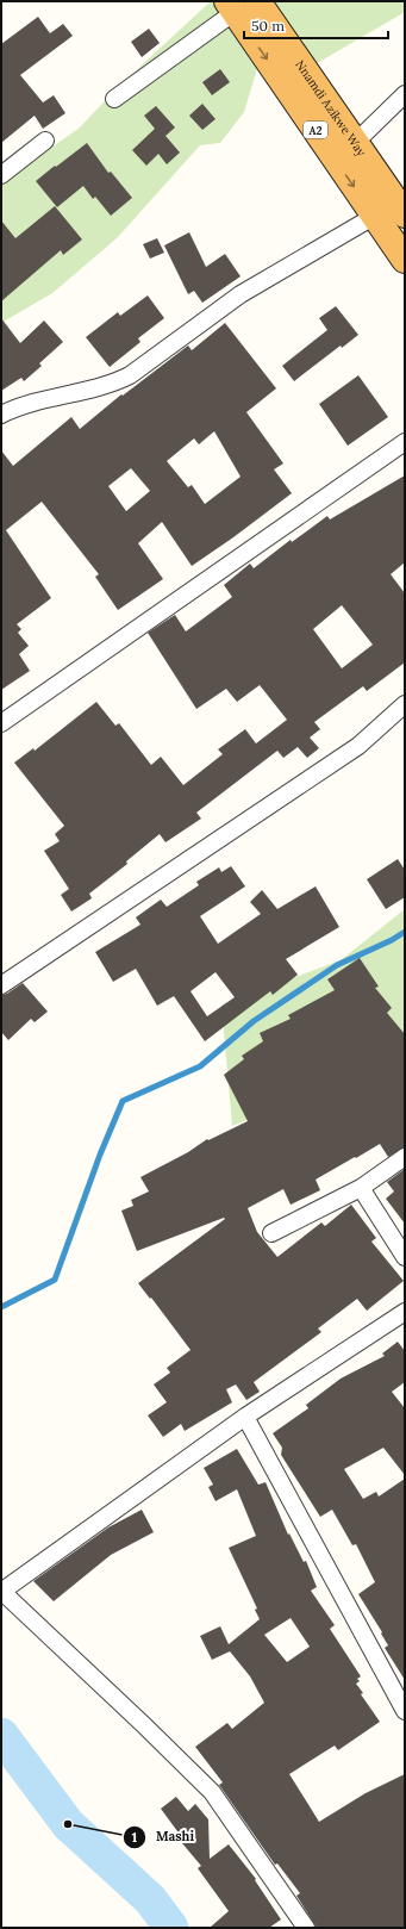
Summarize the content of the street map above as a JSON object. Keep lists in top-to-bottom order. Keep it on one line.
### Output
{"streets":{"highway":["Nnamdi Azikwe Way","A2"]},"places":["Mashi"],"scale_bar":"50 m"}
